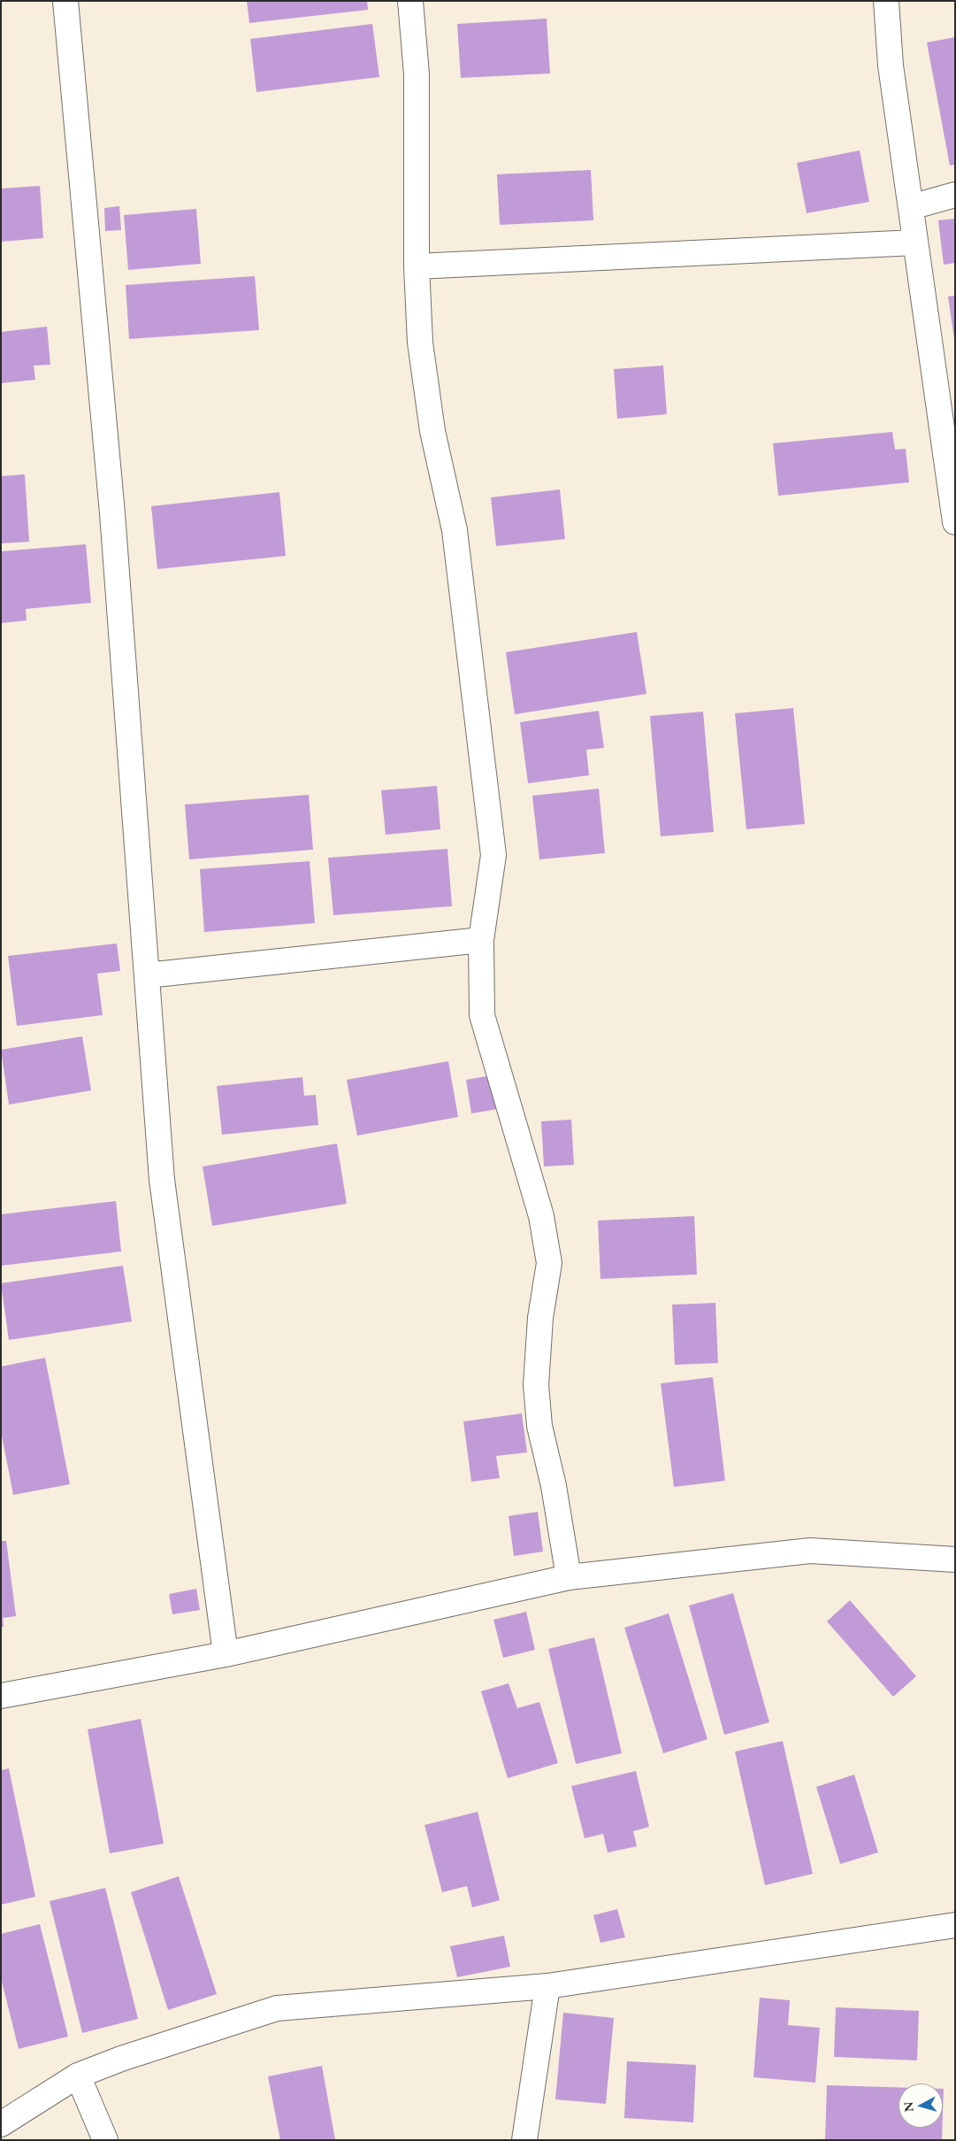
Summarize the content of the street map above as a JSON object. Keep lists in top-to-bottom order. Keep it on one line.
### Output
{"north":"left"}
